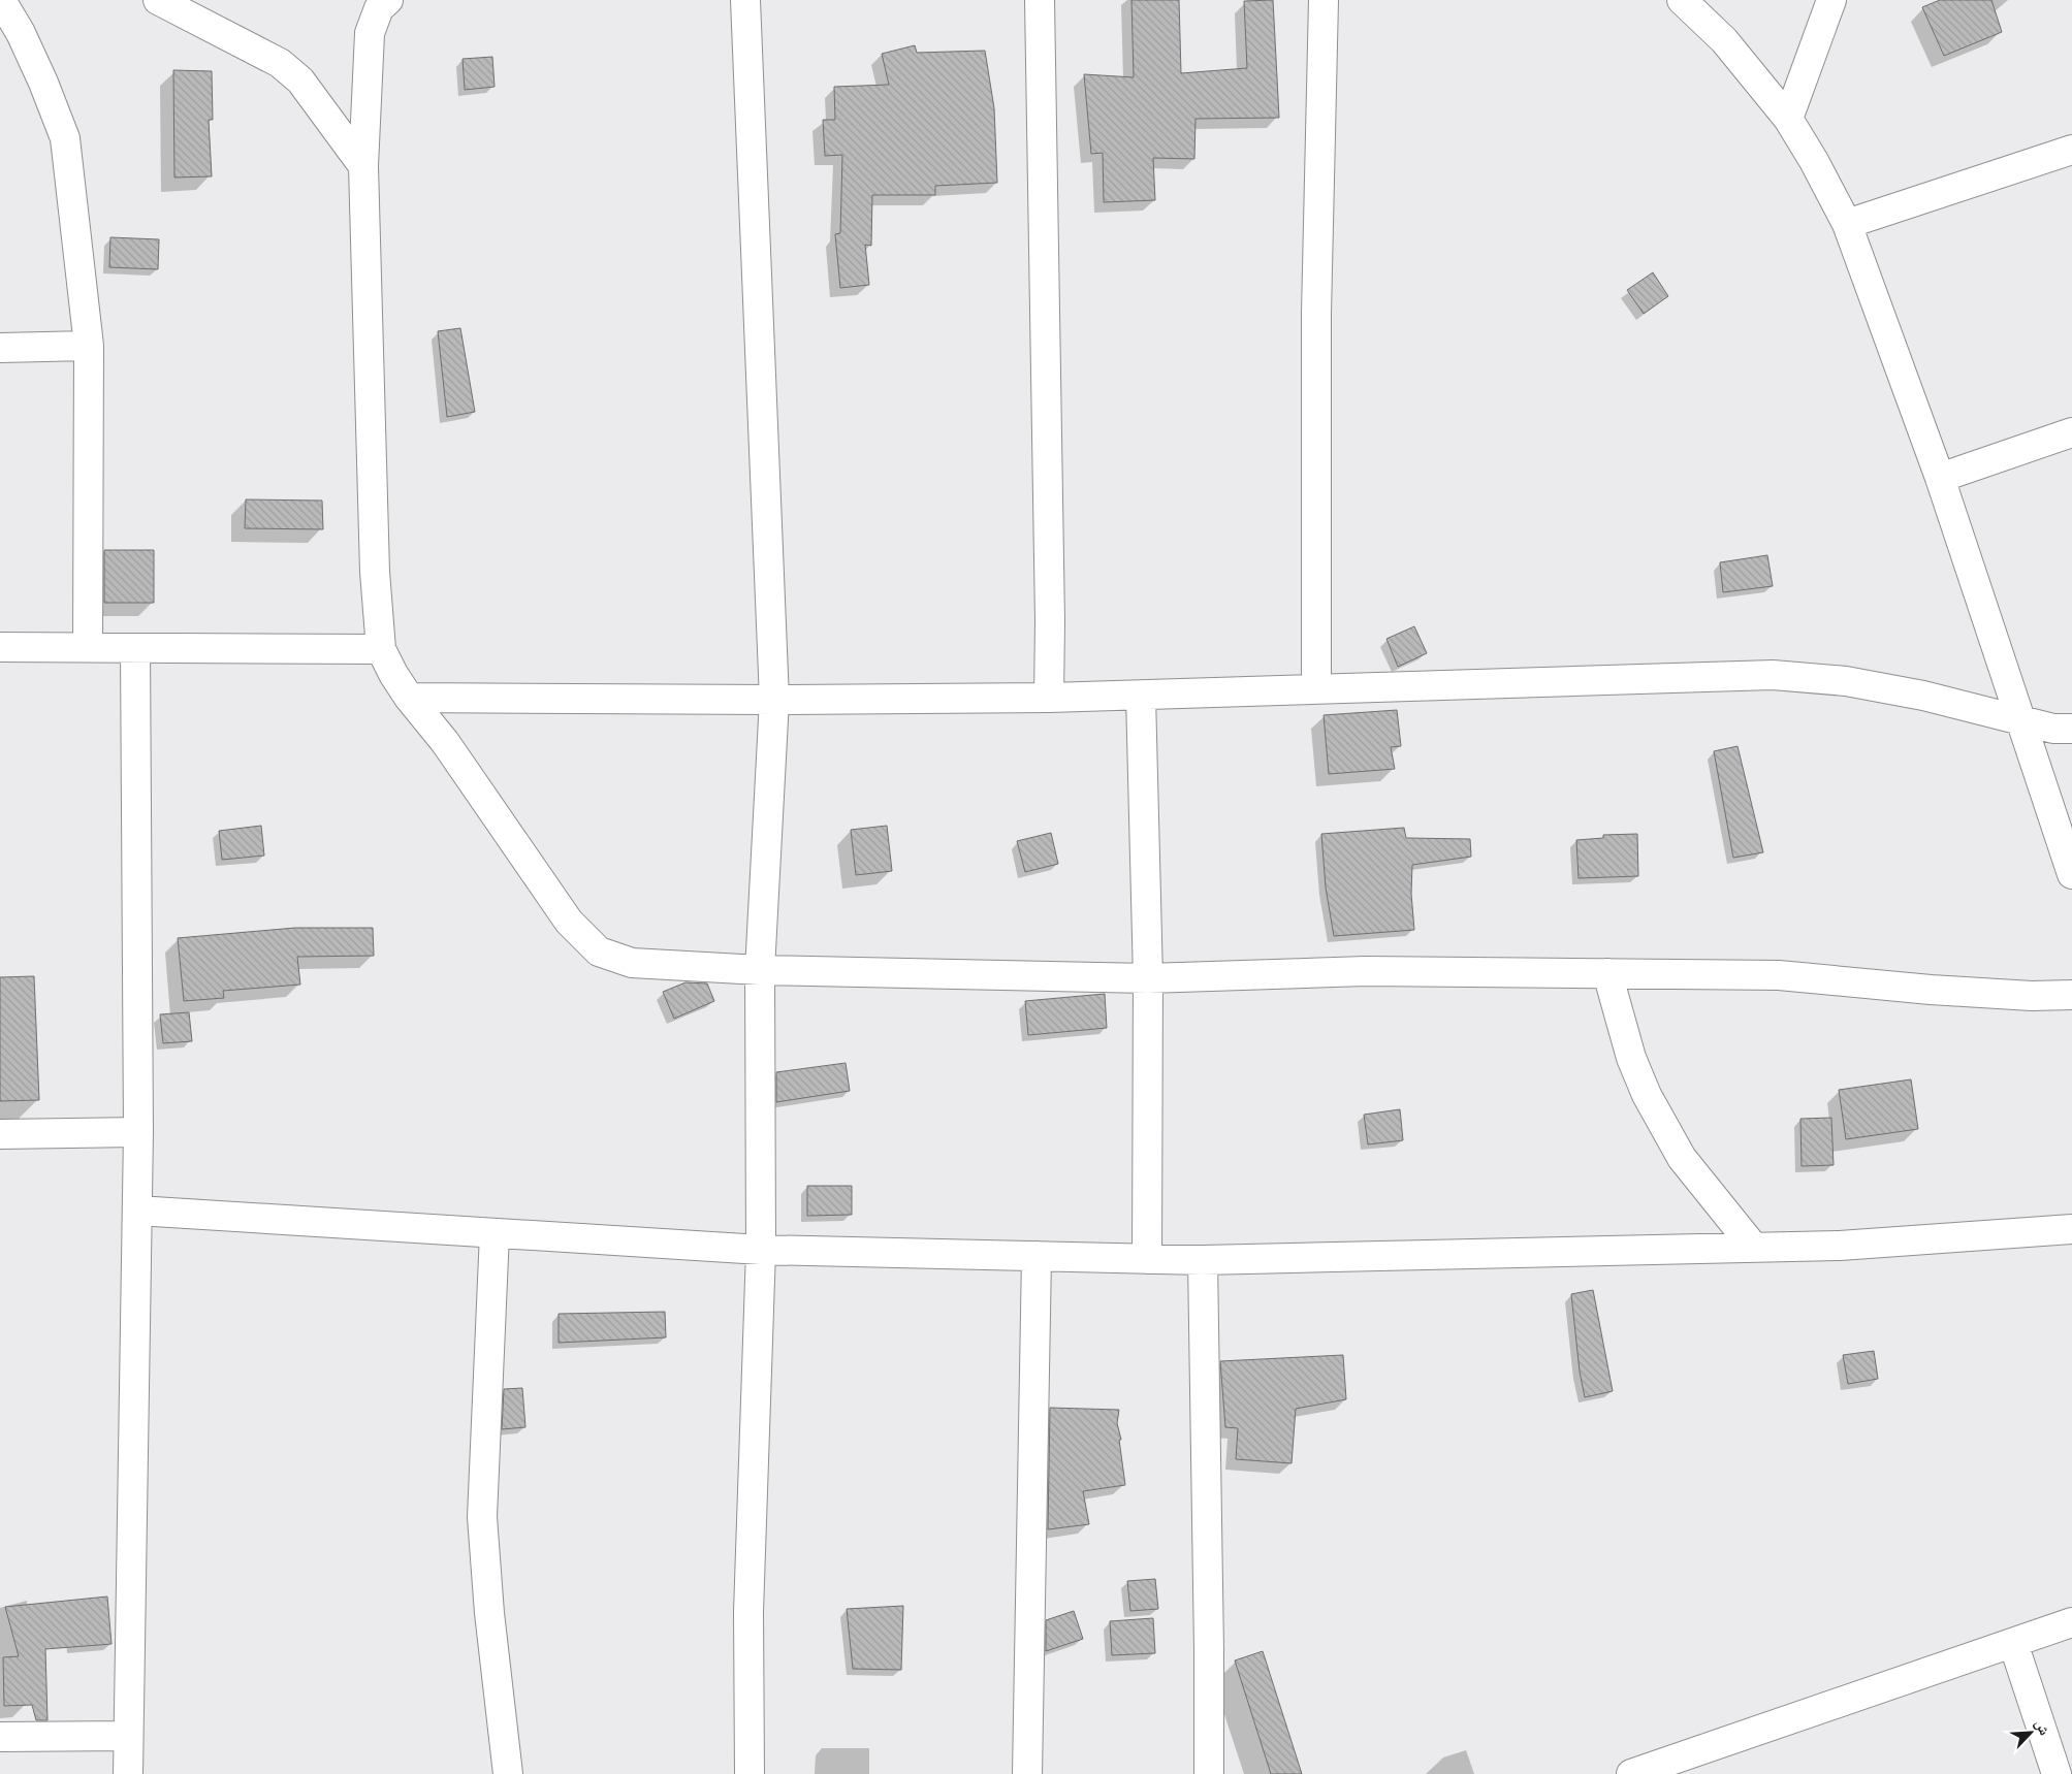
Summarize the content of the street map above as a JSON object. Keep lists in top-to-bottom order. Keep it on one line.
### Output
{"north":"top right"}
